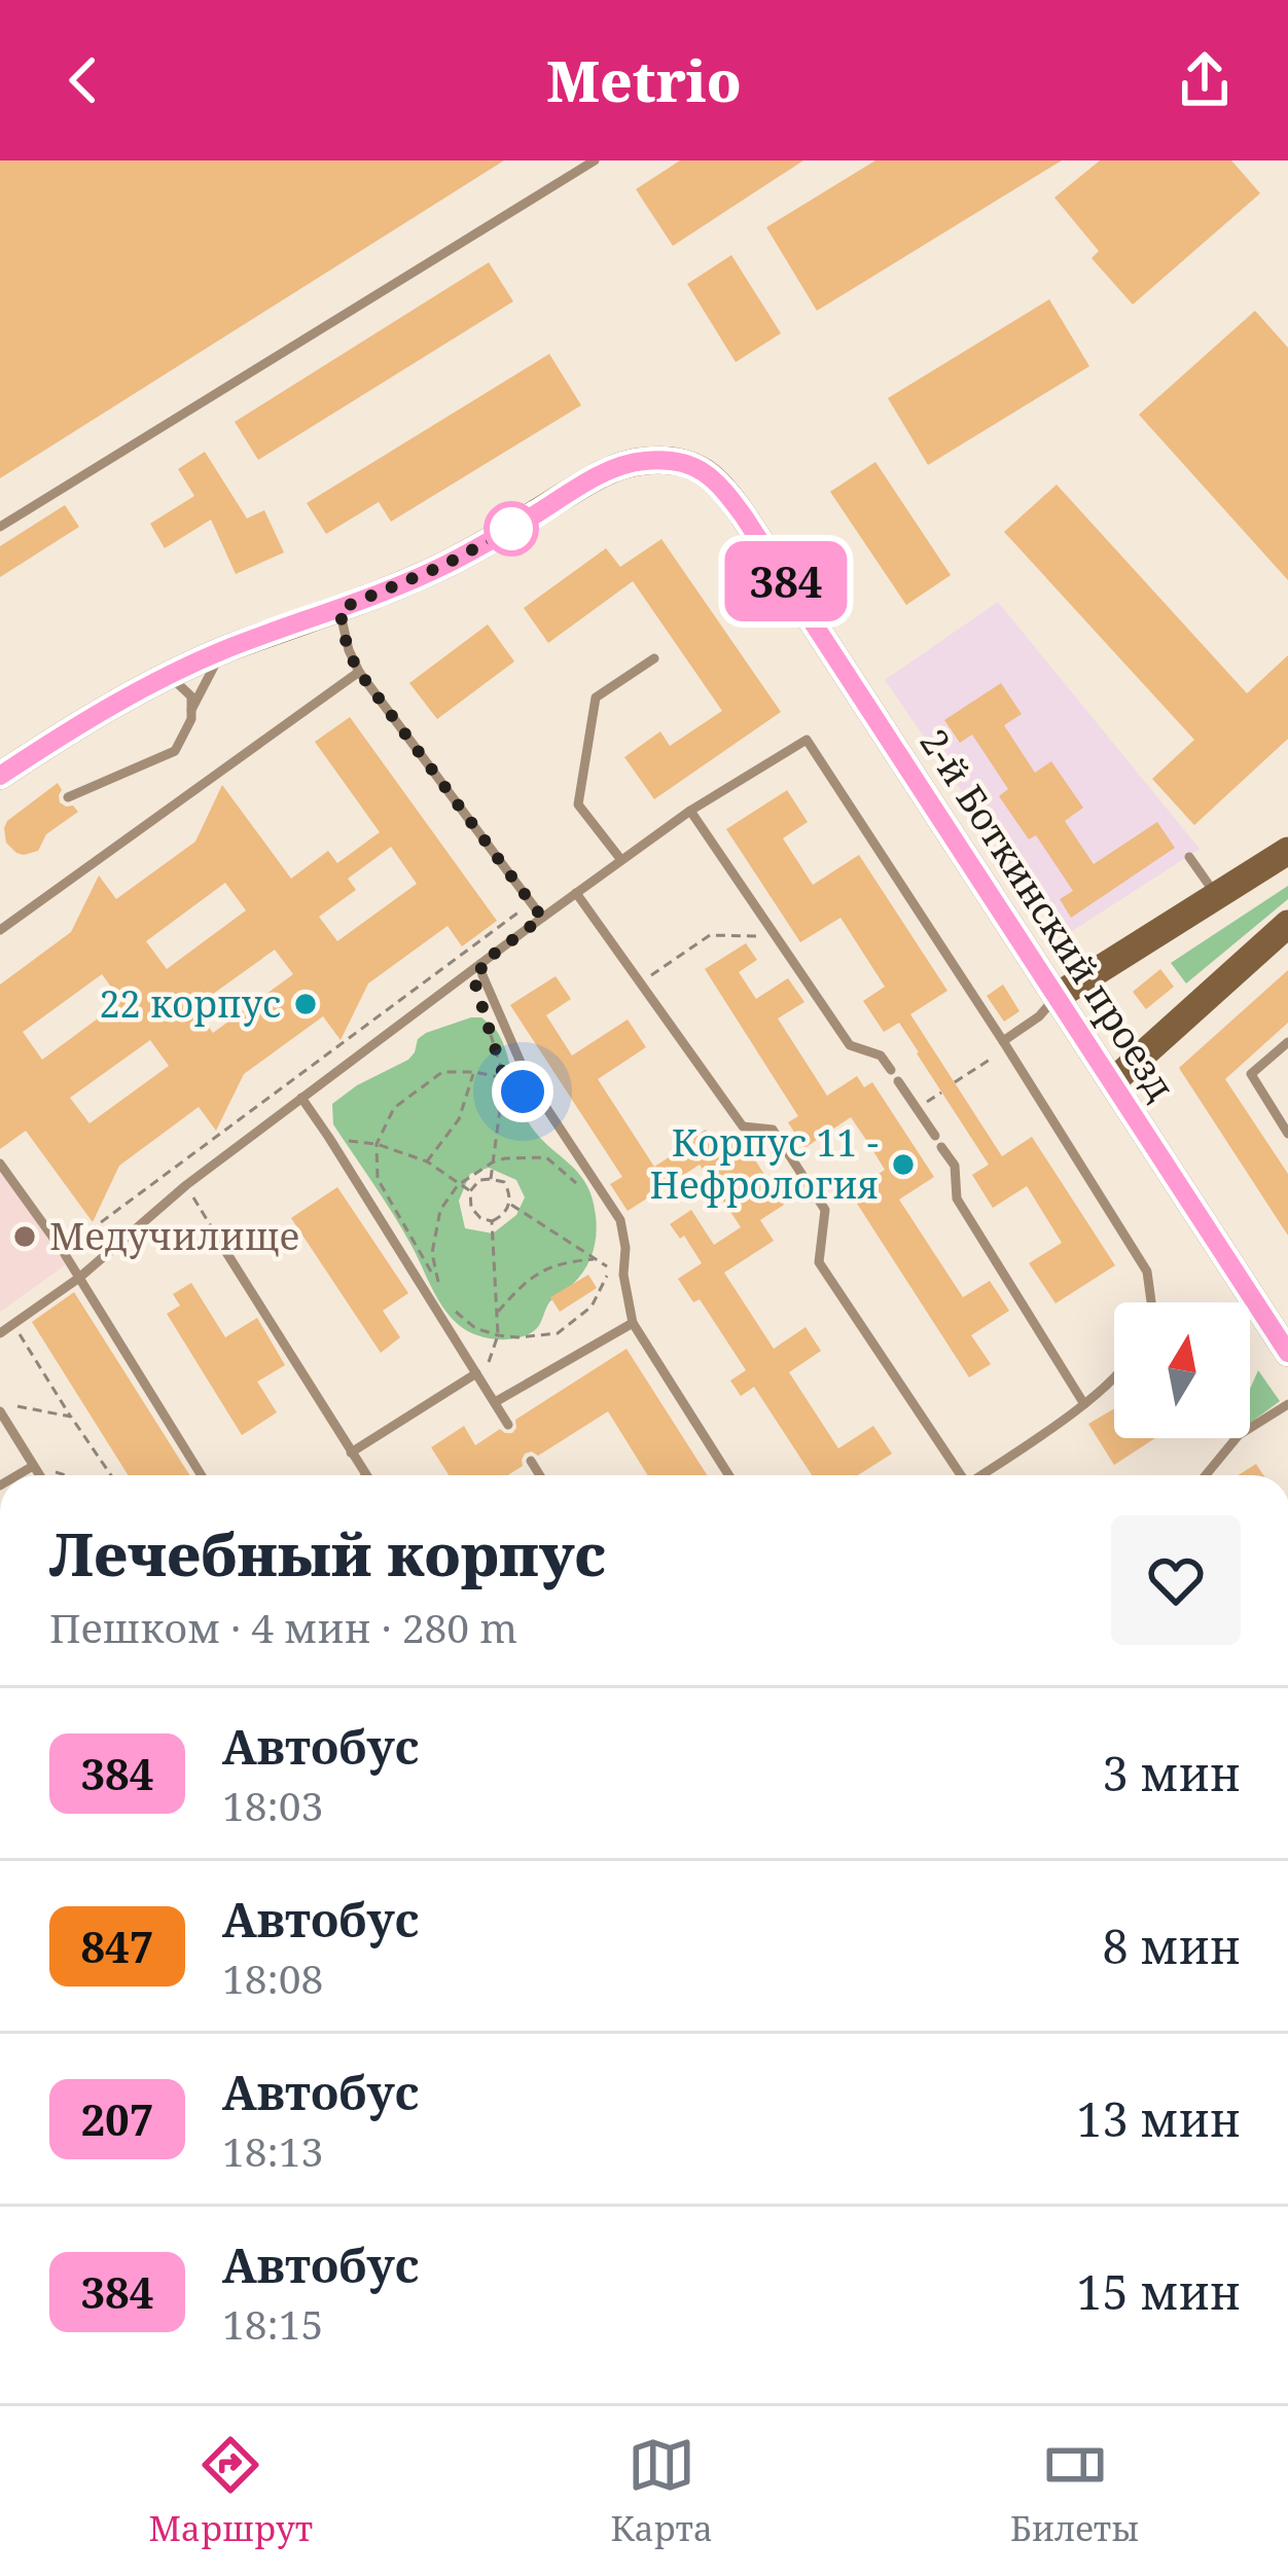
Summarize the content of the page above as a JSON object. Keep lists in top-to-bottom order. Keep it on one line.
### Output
{"streets":{"street":["2-й Боткинский проезд"]},"places":["22 корпус","Корпус 11 - Нефрология","Медучилище"],"lines":["bus line 384"],"north":"top","page":{"header":"Metrio","on_map":"384","heading":["Лечебный корпус","Пешком · 4 мин · 280 m"],"list":[{"mark":"384","name":"Автобус","note":"18:03","value":"3 мин"},{"mark":"847","name":"Автобус","note":"18:08","value":"8 мин"},{"mark":"207","name":"Автобус","note":"18:13","value":"13 мин"},{"mark":"384","name":"Автобус","note":"18:15","value":"15 мин"}],"tabs":["Маршрут","Карта","Билеты"]}}
